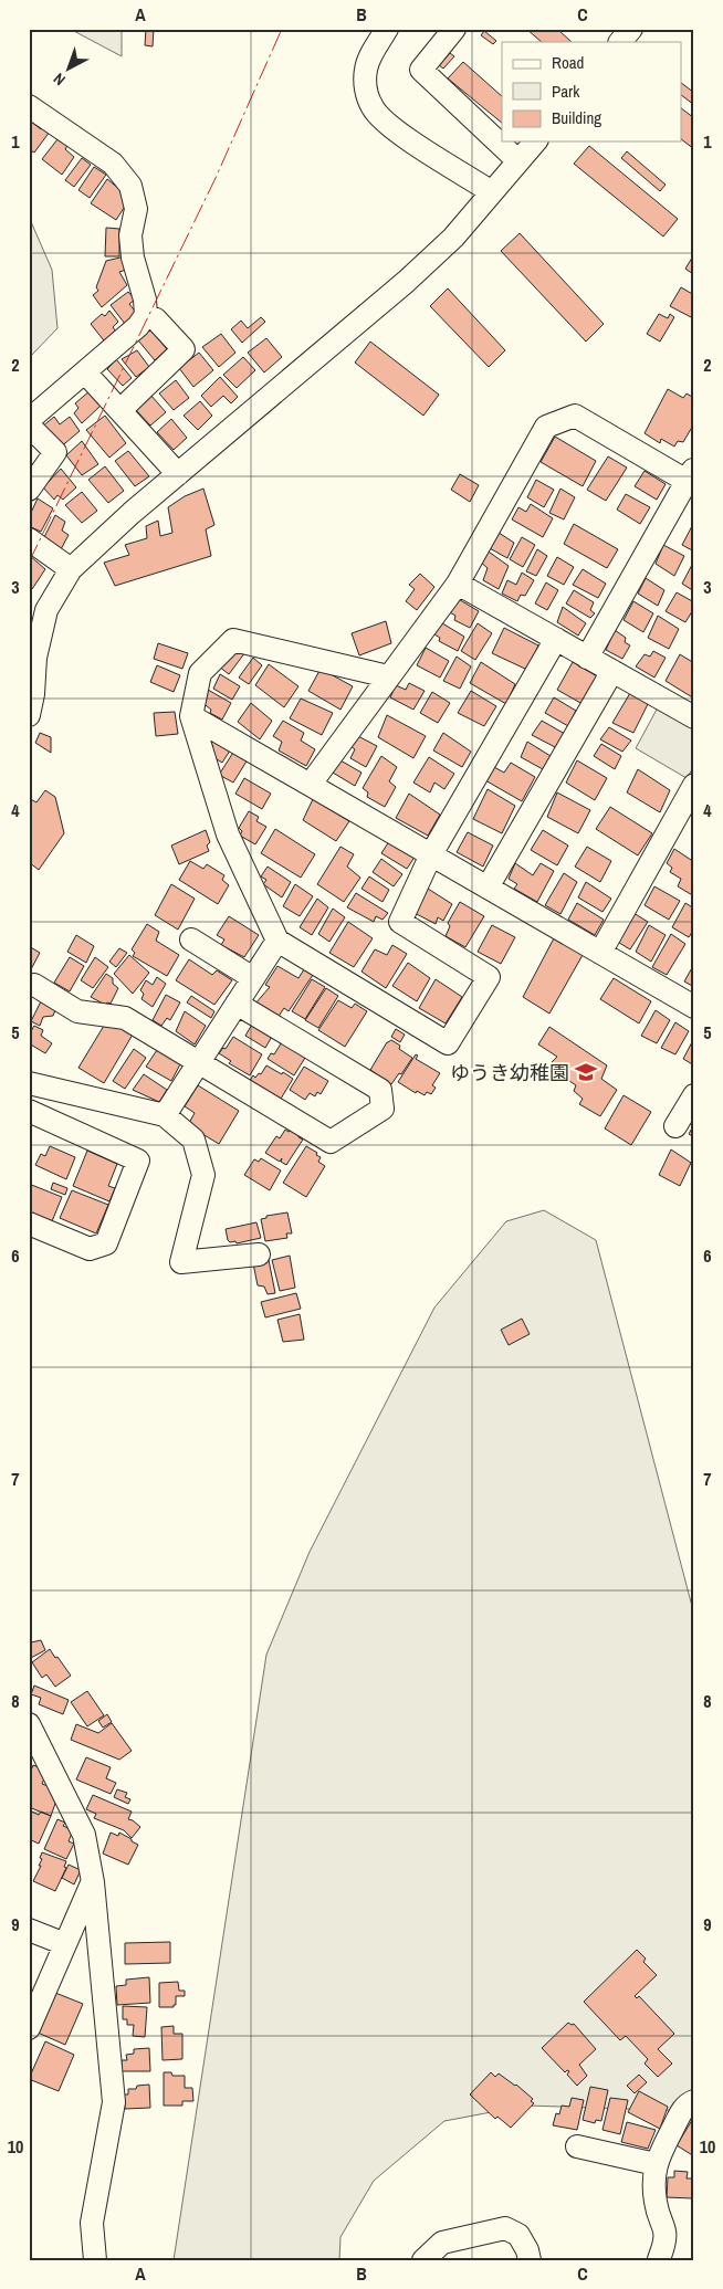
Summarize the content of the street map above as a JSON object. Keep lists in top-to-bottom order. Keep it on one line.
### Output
{"places":{"school or university":["ゆうき幼稚園"]},"legend":["Road","Park","Building"],"north":"bottom left","grid":{"columns":["A","B","C"],"rows":["1","2","3","4","5","6","7","8","9","10"]}}
